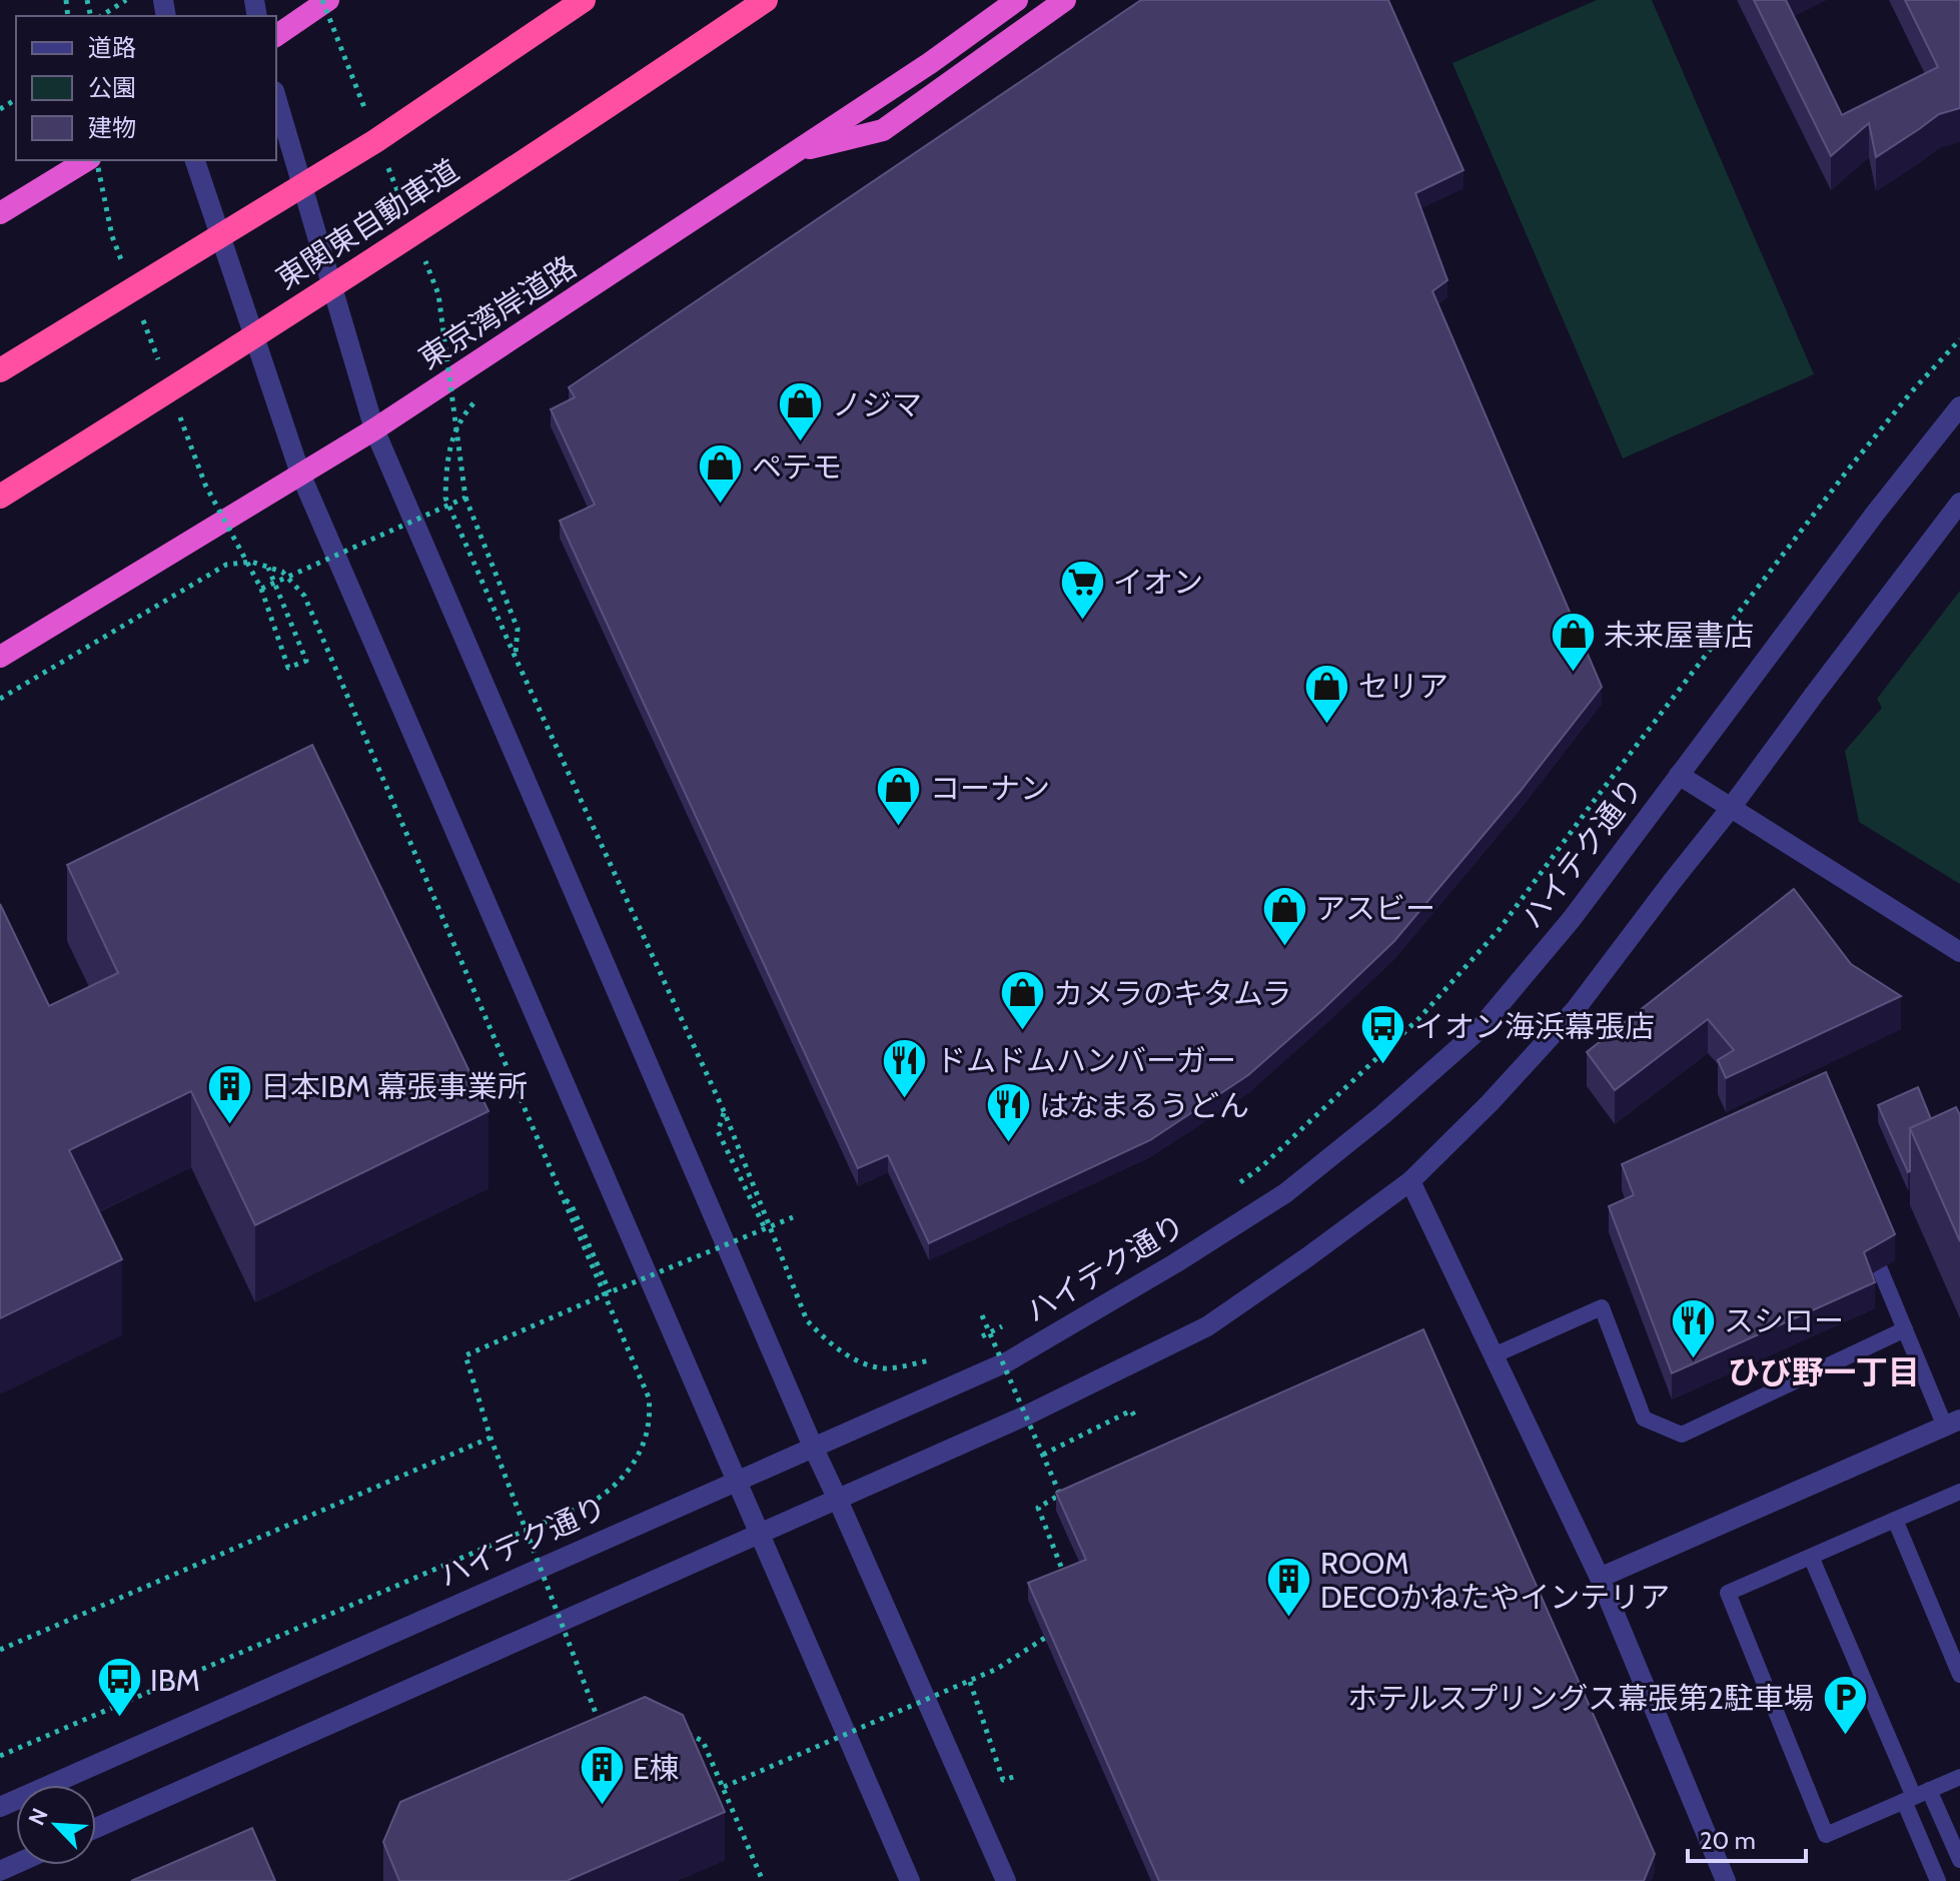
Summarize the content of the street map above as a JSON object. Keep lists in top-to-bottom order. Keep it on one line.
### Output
{"streets":{"highway":["東関東自動車道","東京湾岸道路"],"street":["ハイテク通り"]},"districts":["ひび野一丁目"],"places":{"shop":["ノジマ","ペテモ","未来屋書店","セリア","コーナン","アスビー","カメラのキタムラ"],"supermarket":["イオン"],"bus stop":["イオン海浜幕張店","IBM"],"restaurant":["ドムドムハンバーガー","はなまるうどん","スシロー"],"building":["日本IBM 幕張事業所","ROOM DECOかねたやインテリア","E棟"],"parking":["ホテルスプリングス幕張第2駐車場"]},"legend":["道路","公園","建物"],"scale_bar":"20 m","north":"top left"}
